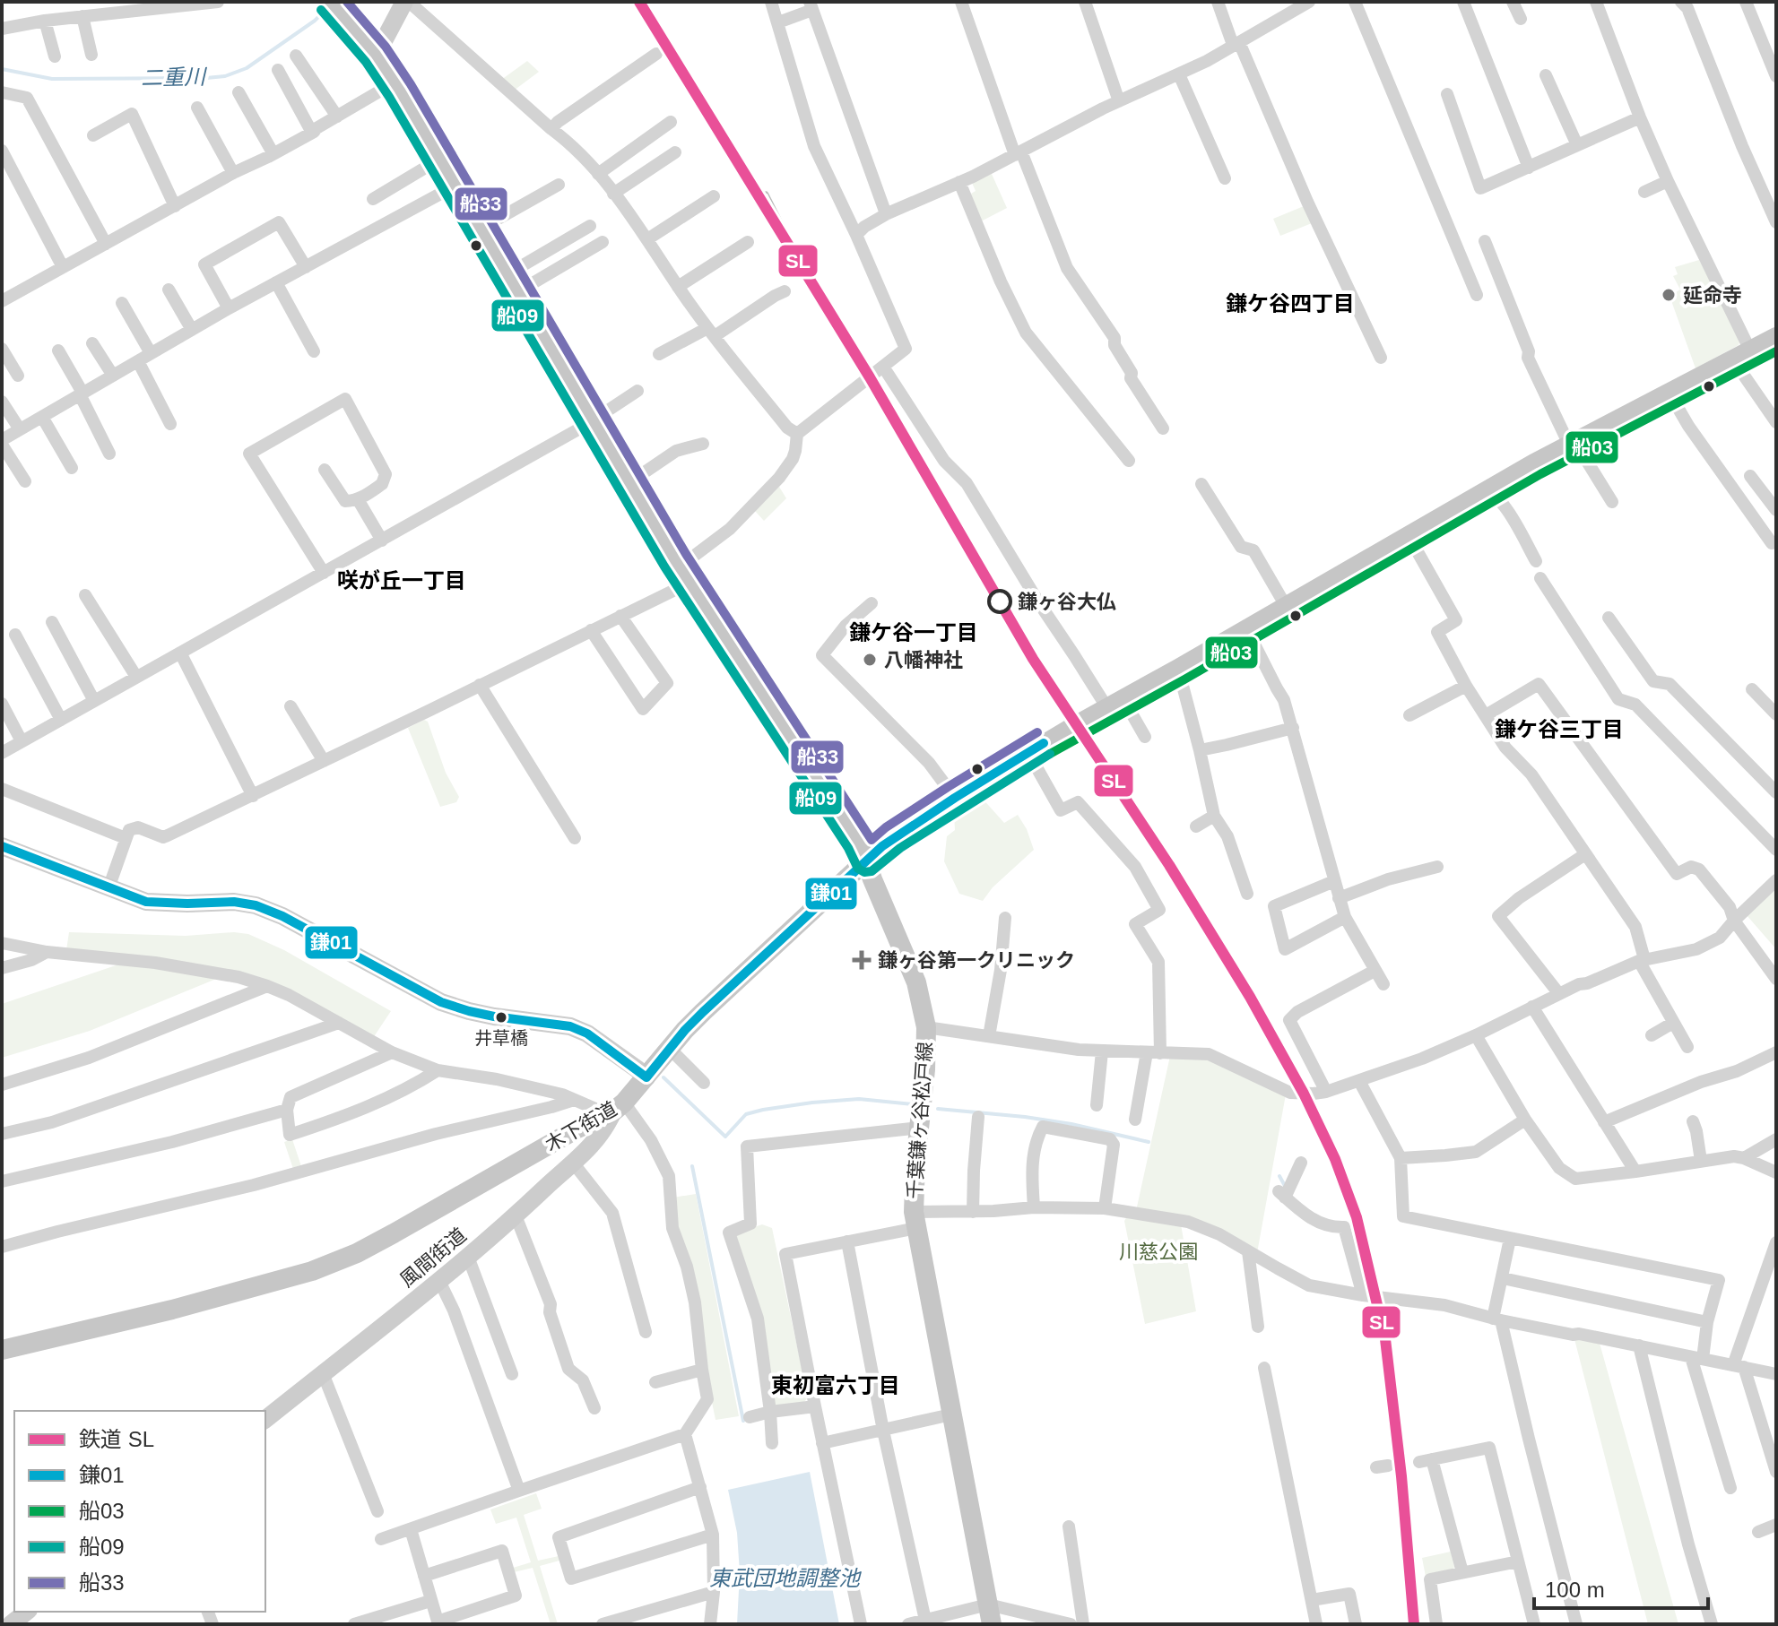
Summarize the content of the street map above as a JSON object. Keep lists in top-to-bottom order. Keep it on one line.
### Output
{"streets":{"main road":["千葉鎌ヶ谷松戸線","木下街道"],"street":["風間街道"]},"crossings":[["千葉鎌ヶ谷松戸線","木下街道"],["木下街道","風間街道"]],"districts":["鎌ケ谷四丁目","咲が丘一丁目","鎌ケ谷一丁目","鎌ケ谷三丁目","東初富六丁目"],"water":["二重川","東武団地調整池"],"parks":["川慈公園"],"places":{"other":["延命寺","鎌ヶ谷大仏","八幡神社","井草橋"],"health":["鎌ヶ谷第一クリニック"]},"lines":["rail line SL","transit line 船33","transit line 船09","transit line 船03","transit line 鎌01"],"legend":["鉄道 SL","鎌01","船03","船09","船33"],"scale_bar":"100 m"}
